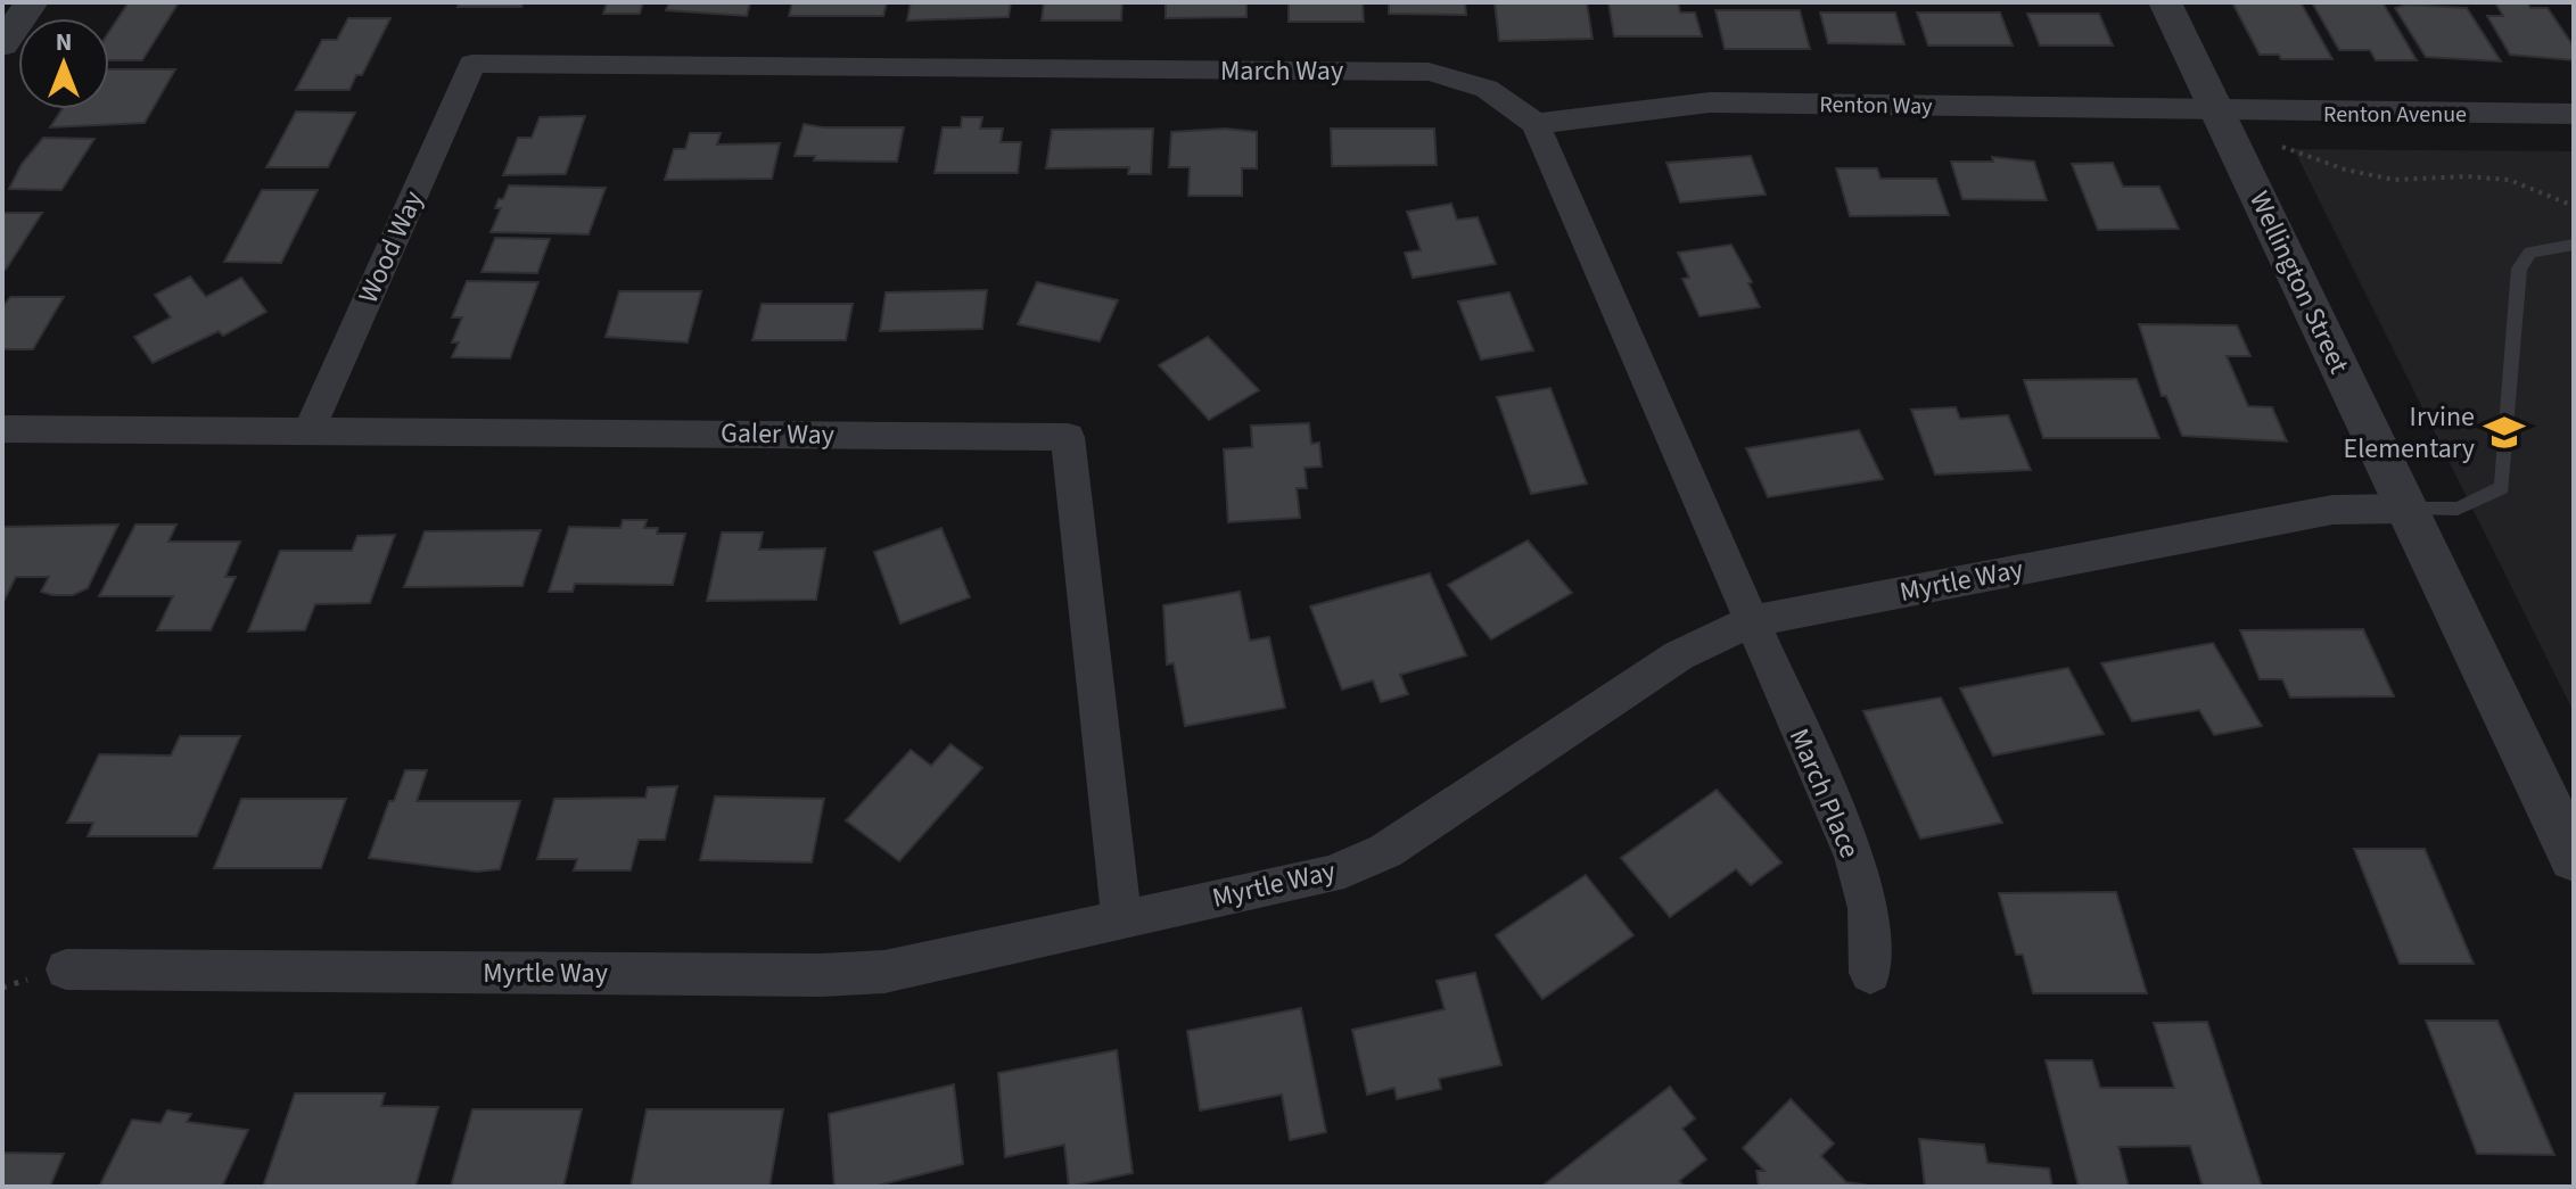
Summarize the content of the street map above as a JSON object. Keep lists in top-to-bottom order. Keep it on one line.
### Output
{"streets":{"street":["March Way","Renton Way","Renton Avenue","Wood Way","Wellington Street","Galer Way","Myrtle Way","March Place"]},"crossings":[["March Way","Renton Way"],["March Way","Wood Way"],["Renton Way","Renton Avenue"],["Renton Way","Wellington Street"],["Renton Avenue","Wellington Street"],["Wood Way","Galer Way"],["Wellington Street","Myrtle Way"],["Galer Way","Myrtle Way"],["Myrtle Way","March Place"]],"places":{"school or university":["Irvine Elementary"]},"north":"top"}
